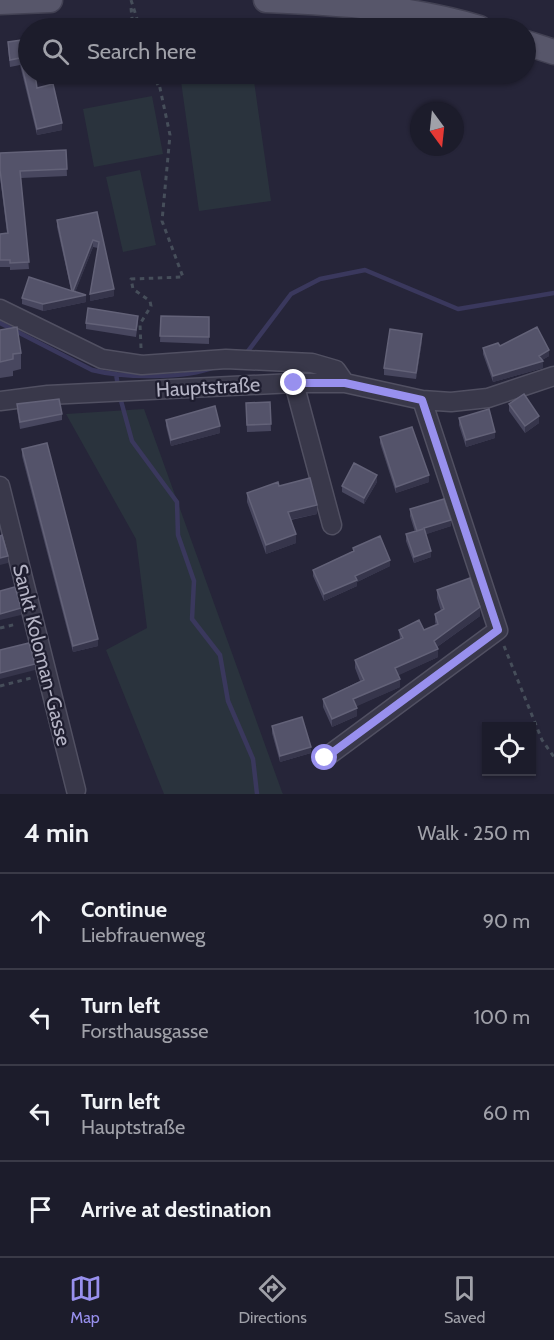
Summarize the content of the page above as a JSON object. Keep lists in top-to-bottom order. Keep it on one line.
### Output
{"streets":{"street":["Hauptstraße","Sankt Koloman-Gasse"]},"north":"bottom","page":{"search":"Search here","heading":["4 min","Walk · 250 m"],"list":[["Continue","Liebfrauenweg","90 m"],["Turn left","Forsthausgasse","100 m"],["Turn left","Hauptstraße","60 m"],"Arrive at destination"],"nav":["Map","Directions","Saved"]}}
